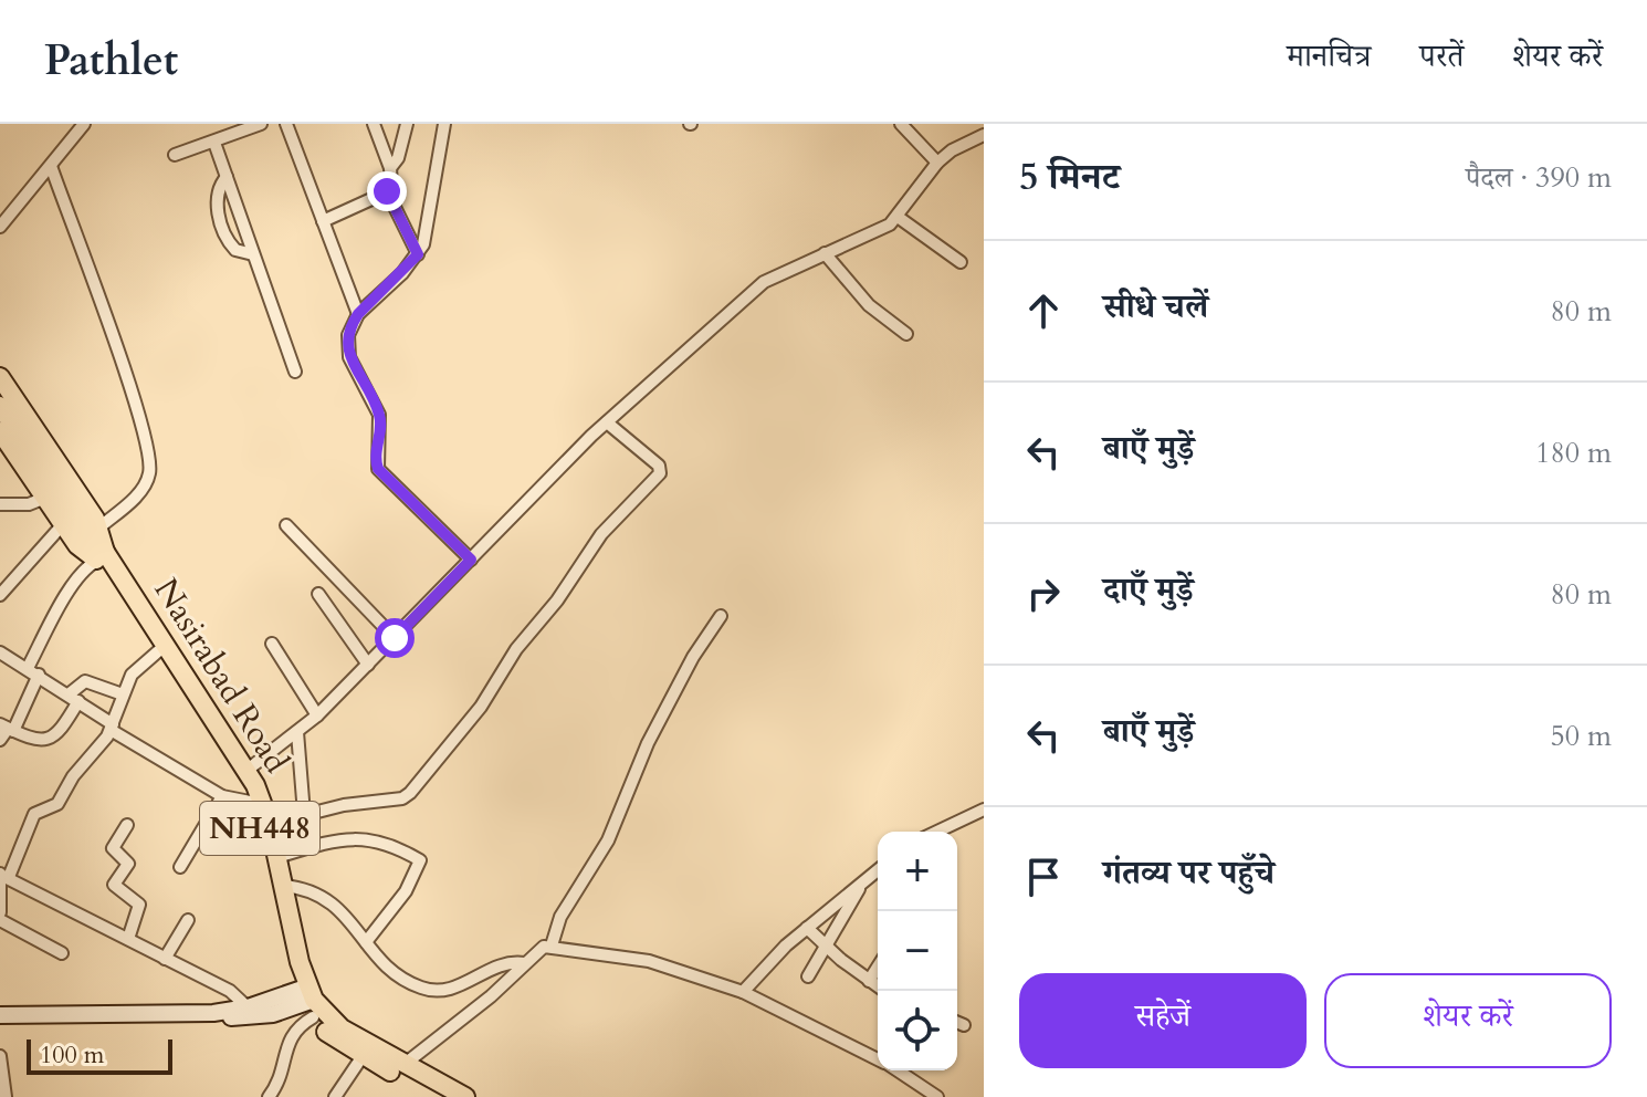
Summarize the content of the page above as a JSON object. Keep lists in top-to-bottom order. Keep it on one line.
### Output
{"streets":{"highway":["Nasirabad Road","NH448"]},"scale_bar":"100 m","page":{"header":"Pathlet","nav":["मानचित्र","परतें","शेयर करें"],"heading":["5 मिनट","पैदल · 390 m"],"list":[["सीधे चलें","80 m"],["बाएँ मुड़ें","180 m"],["दाएँ मुड़ें","80 m"],["बाएँ मुड़ें","50 m"],"गंतव्य पर पहुँचे"],"map_buttons":["+","−"],"buttons":["सहेजें","शेयर करें"],"scale":"100 m"}}
